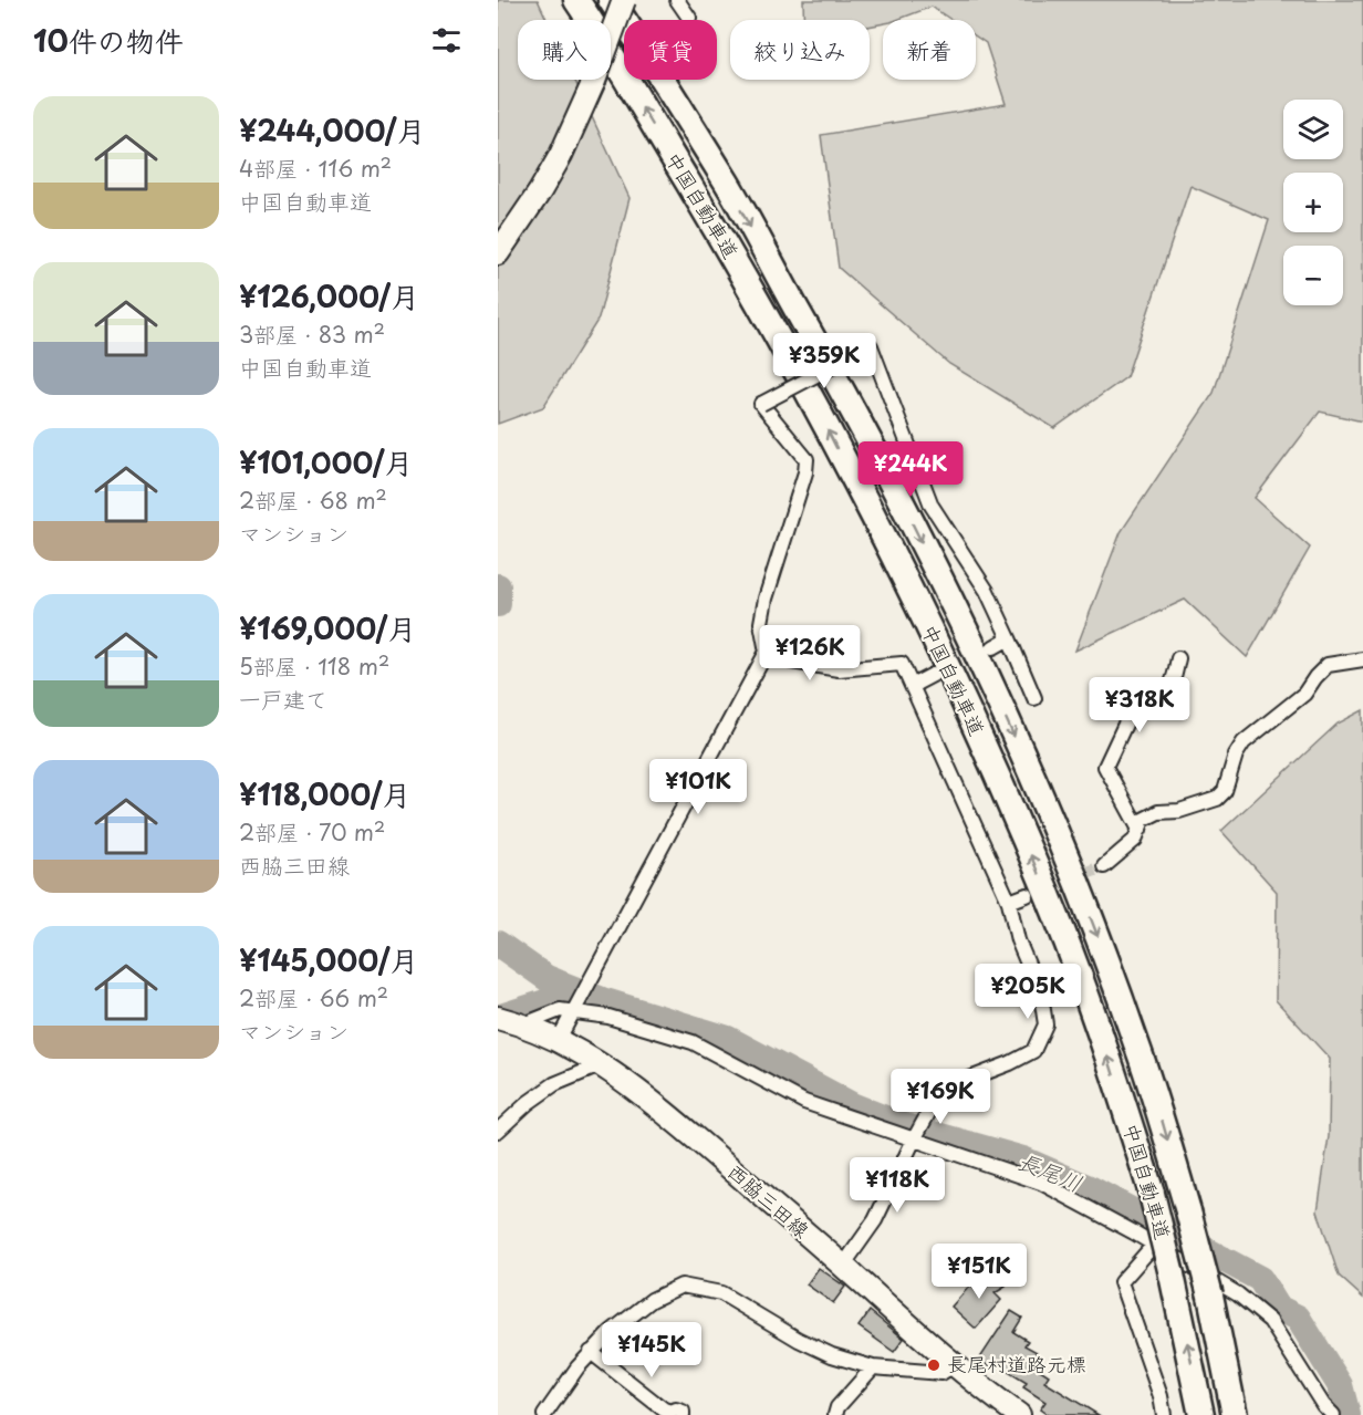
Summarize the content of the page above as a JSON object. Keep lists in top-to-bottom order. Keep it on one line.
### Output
{"streets":{"highway":["中国自動車道"],"main road":["西脇三田線"]},"water":["長尾川"],"places":["長尾村道路元標"],"page":{"heading":"10件の物件","chip":["購入","賃貸","絞り込み","新着"],"list":[{"name":"¥244,000/月","note":"4部屋 · 116 m² · 中国自動車道"},{"name":"¥126,000/月","note":"3部屋 · 83 m² · 中国自動車道"},{"name":"¥101,000/月","note":"2部屋 · 68 m² · マンション"},{"name":"¥169,000/月","note":"5部屋 · 118 m² · 一戸建て"},{"name":"¥118,000/月","note":"2部屋 · 70 m² · 西脇三田線"},{"name":"¥145,000/月","note":"2部屋 · 66 m² · マンション"}],"map_buttons":["+","−"],"price":["¥359K","¥244K","¥126K","¥318K","¥101K","¥205K","¥169K","¥118K","¥151K","¥145K"]}}
